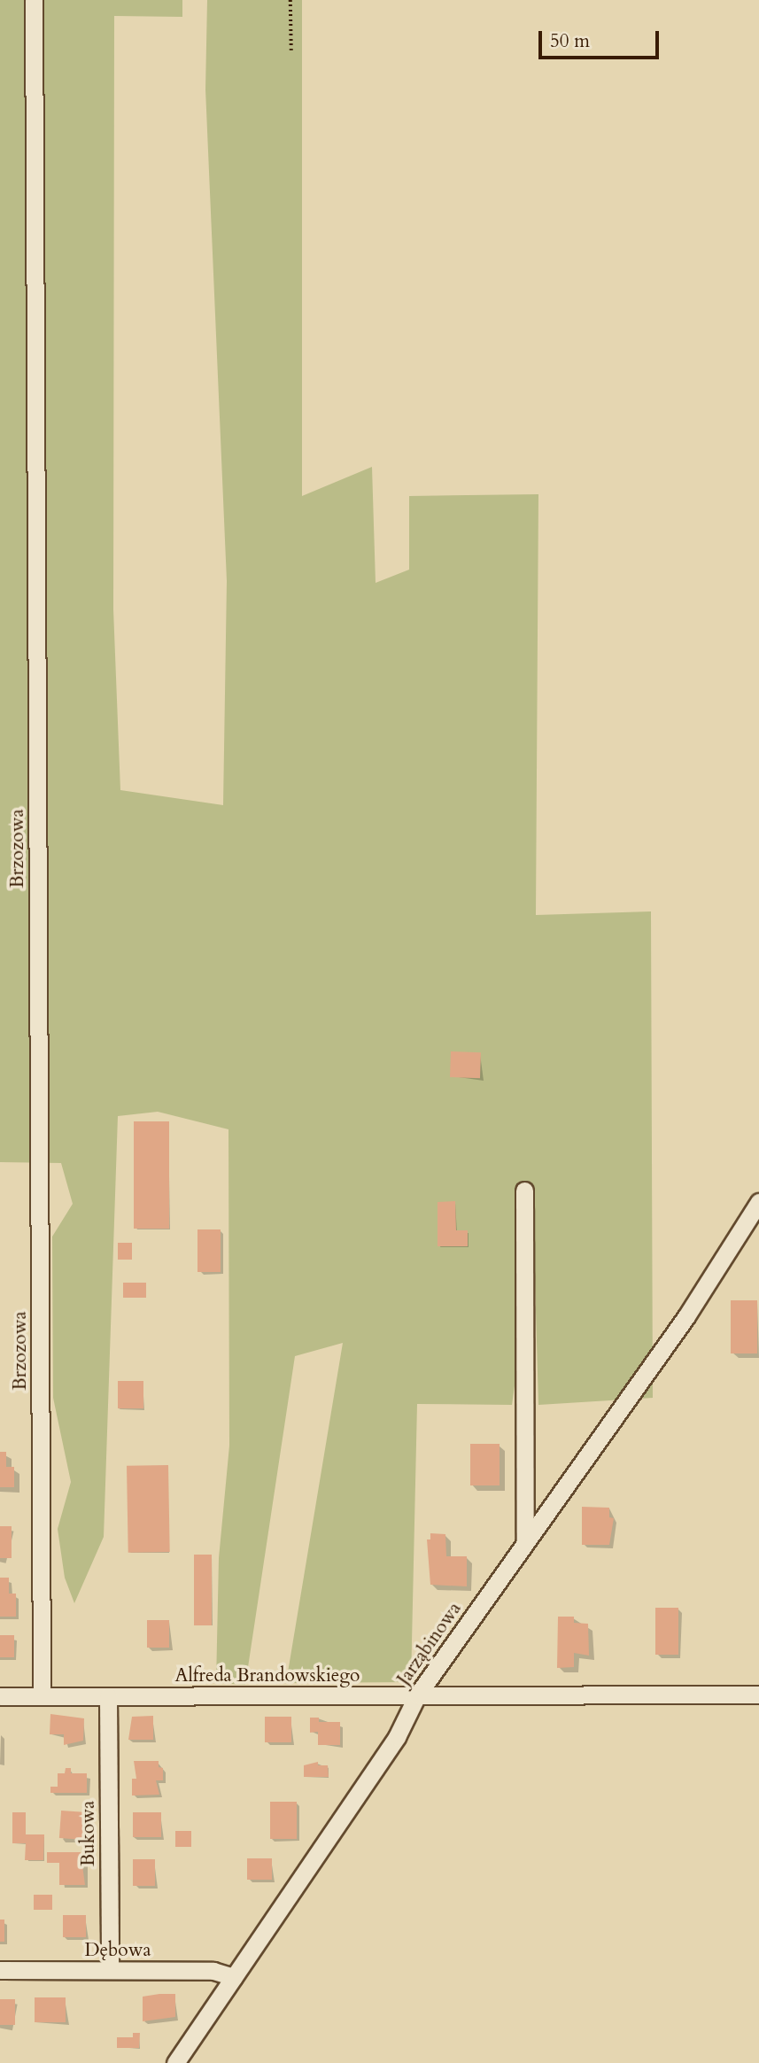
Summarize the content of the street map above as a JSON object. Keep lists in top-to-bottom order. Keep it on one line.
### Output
{"streets":{"street":["Brzozowa","Jarząbinowa","Alfreda Brandowskiego","Bukowa","Dębowa"]},"crossings":[["Brzozowa","Alfreda Brandowskiego"],["Jarząbinowa","Alfreda Brandowskiego"],["Jarząbinowa","Dębowa"],["Alfreda Brandowskiego","Bukowa"],["Bukowa","Dębowa"]],"scale_bar":"50 m"}
